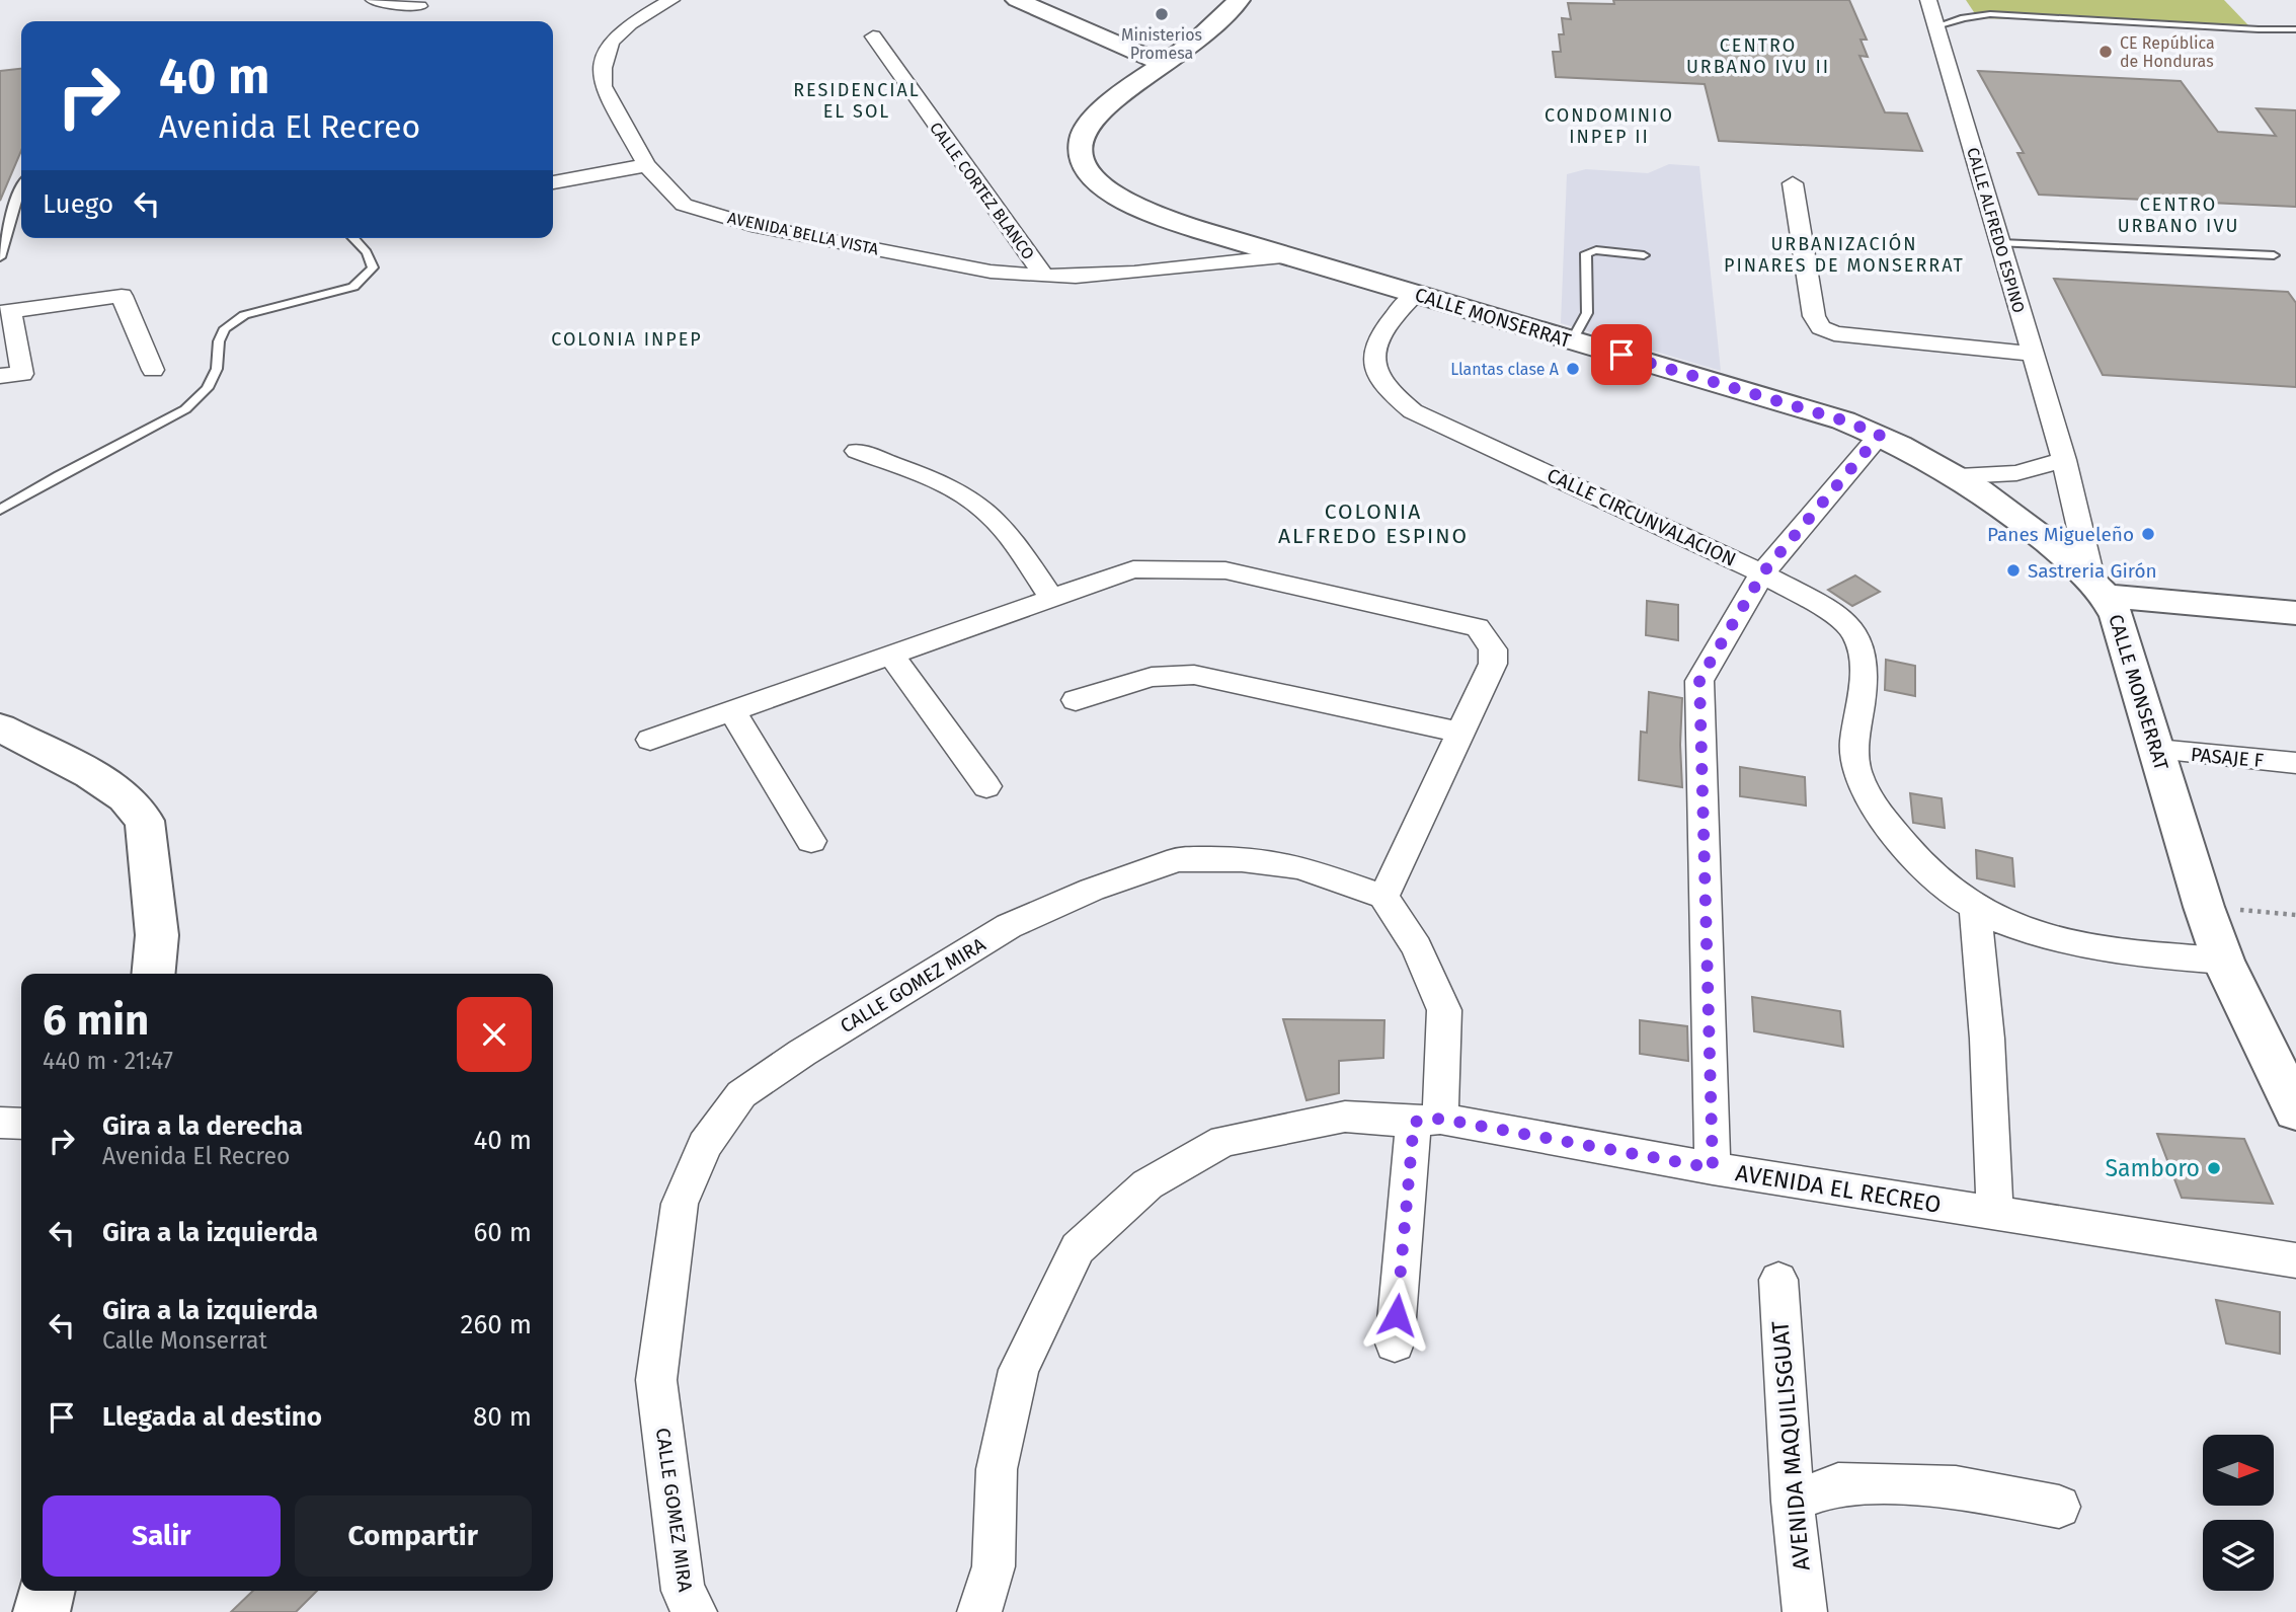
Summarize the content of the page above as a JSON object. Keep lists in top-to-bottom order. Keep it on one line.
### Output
{"streets":{"street":["CALLE CORTEZ BLANCO","CALLE ALFREDO ESPINO","AVENIDA BELLA VISTA","CALLE MONSERRAT","CALLE CIRCUNVALACION","PASAJE F","CALLE GOMEZ MIRA","AVENIDA EL RECREO","AVENIDA MAQUILISGUAT"]},"crossings":[["CALLE CORTEZ BLANCO","AVENIDA BELLA VISTA"],["CALLE ALFREDO ESPINO","CALLE MONSERRAT"],["AVENIDA BELLA VISTA","CALLE MONSERRAT"],["CALLE MONSERRAT","CALLE CIRCUNVALACION"],["CALLE MONSERRAT","PASAJE F"]],"districts":["CENTRO URBANO IVU II","RESIDENCIAL EL SOL","CONDOMINIO INPEP II","CENTRO URBANO IVU","URBANIZACIÓN PINARES DE MONSERRAT","COLONIA INPEP","COLONIA ALFREDO ESPINO"],"places":["Ministerios Promesa","CE República de Honduras","Llantas clase A","Panes Migueleño","Sastreria Girón","Samboro"],"north":"right","page":{"turn":["40 m","Avenida El Recreo"],"then":"Luego","heading":["6 min","440 m · 21:47"],"list":[{"name":"Gira a la derecha","note":"Avenida El Recreo","value":"40 m"},{"name":"Gira a la izquierda","value":"60 m"},{"name":"Gira a la izquierda","note":"Calle Monserrat","value":"260 m"},{"name":"Llegada al destino","value":"80 m"}],"buttons":["Salir","Compartir"]}}
